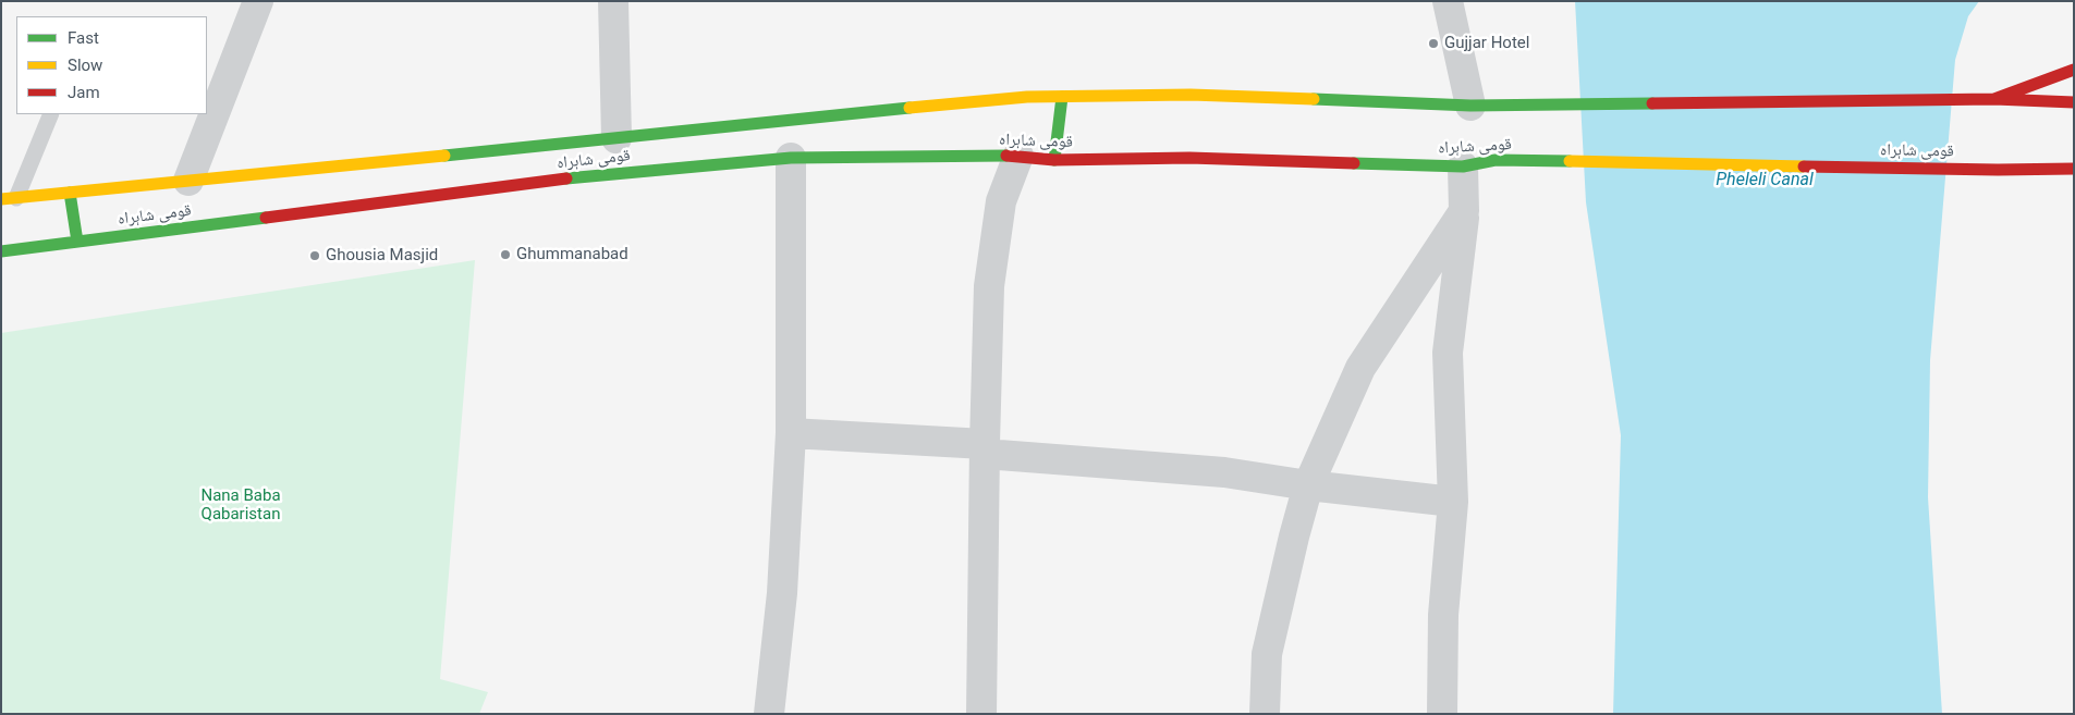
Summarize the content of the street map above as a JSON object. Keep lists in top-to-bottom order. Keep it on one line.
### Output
{"streets":{"main road":["قومی شاہراہ"]},"water":["Pheleli Canal"],"parks":["Nana Baba Qabaristan"],"places":["Gujjar Hotel","Ghummanabad","Ghousia Masjid"],"legend":["Fast","Slow","Jam"]}
